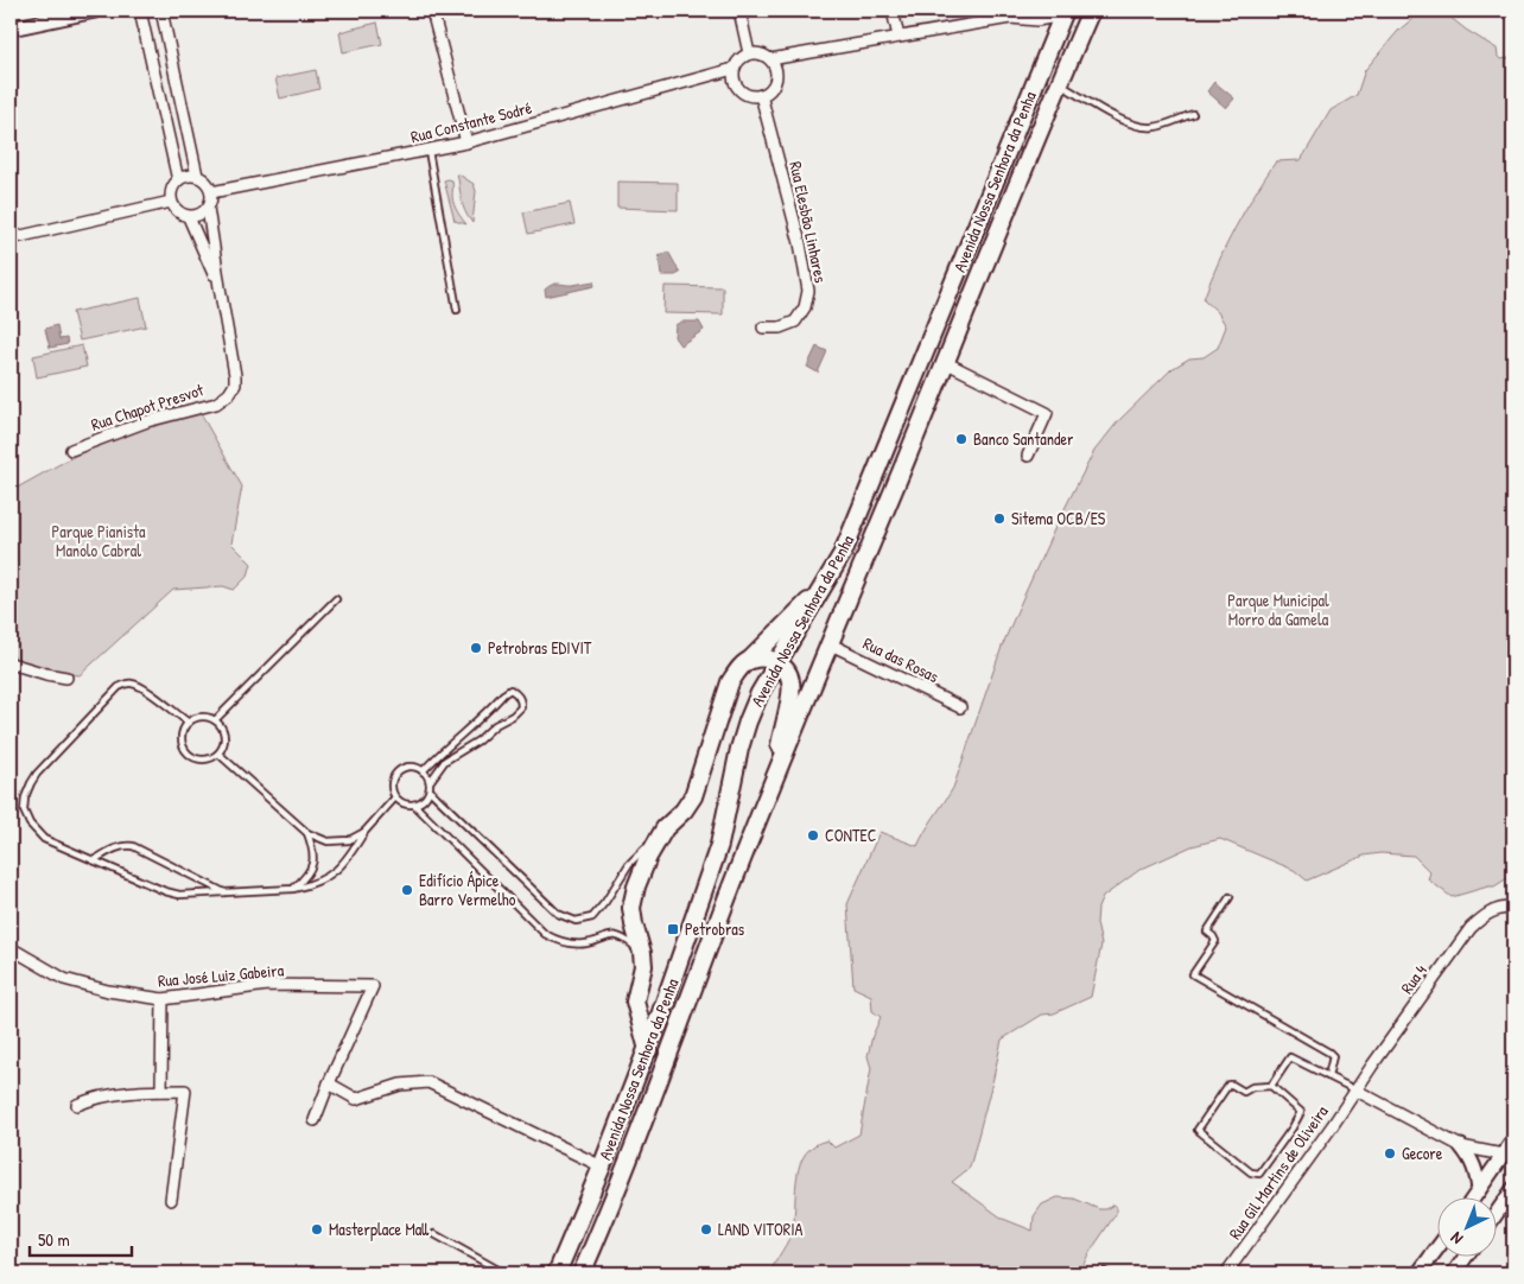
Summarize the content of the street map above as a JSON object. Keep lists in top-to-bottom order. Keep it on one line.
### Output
{"streets":{"main road":["Avenida Nossa Senhora da Penha"],"street":["Rua Constante Sodré","Rua Elesbão Linhares","Rua Chapot Presvot","Rua das Rosas","Rua José Luiz Gabeira","Rua 4","Rua Gil Martins de Oliveira"]},"crossings":[["Rua Constante Sodré","Rua Elesbão Linhares"],["Rua Constante Sodré","Rua Chapot Presvot"],["Avenida Nossa Senhora da Penha","Rua das Rosas"],["Rua 4","Rua Gil Martins de Oliveira"]],"parks":["Parque Pianista Manolo Cabral","Parque Municipal Morro da Gamela"],"places":{"other":["Banco Santander","Sitema OCB/ES","Petrobras EDIVIT","CONTEC","Edifício Ápice Barro Vermelho","Gecore","Masterplace Mall","LAND VITORIA"],"transit":["Petrobras"]},"scale_bar":"50 m","north":"bottom left"}
